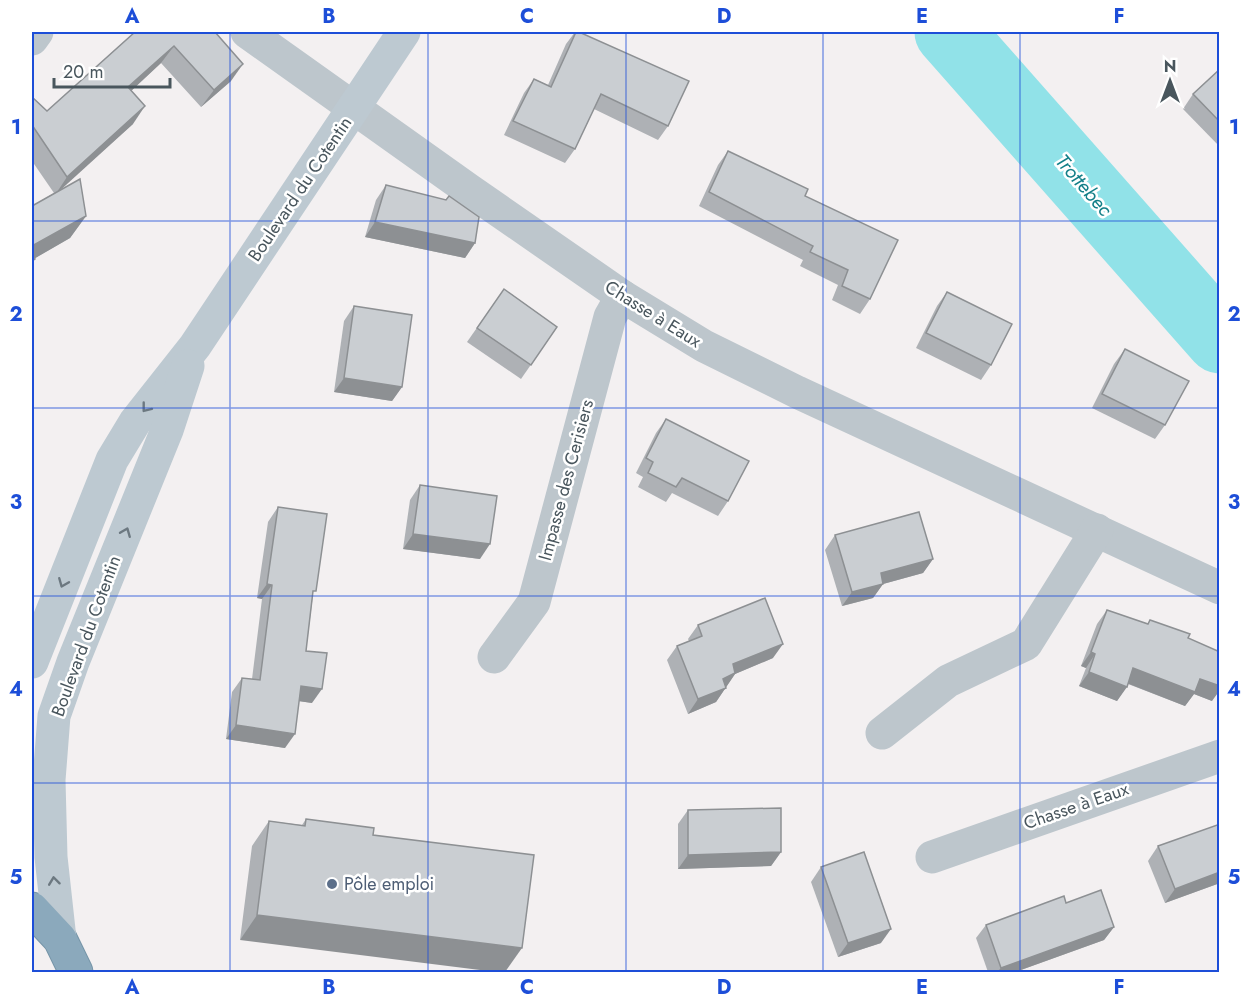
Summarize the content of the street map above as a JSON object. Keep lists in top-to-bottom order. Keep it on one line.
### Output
{"streets":{"main road":["Boulevard du Cotentin"],"street":["Chasse à Eaux","Impasse des Cerisiers"]},"crossings":[["Boulevard du Cotentin","Chasse à Eaux"],["Chasse à Eaux","Impasse des Cerisiers"]],"water":["Trottebec"],"places":["Pôle emploi"],"scale_bar":"20 m","north":"top","grid":{"columns":["A","B","C","D","E","F"],"rows":["1","2","3","4","5"]}}
